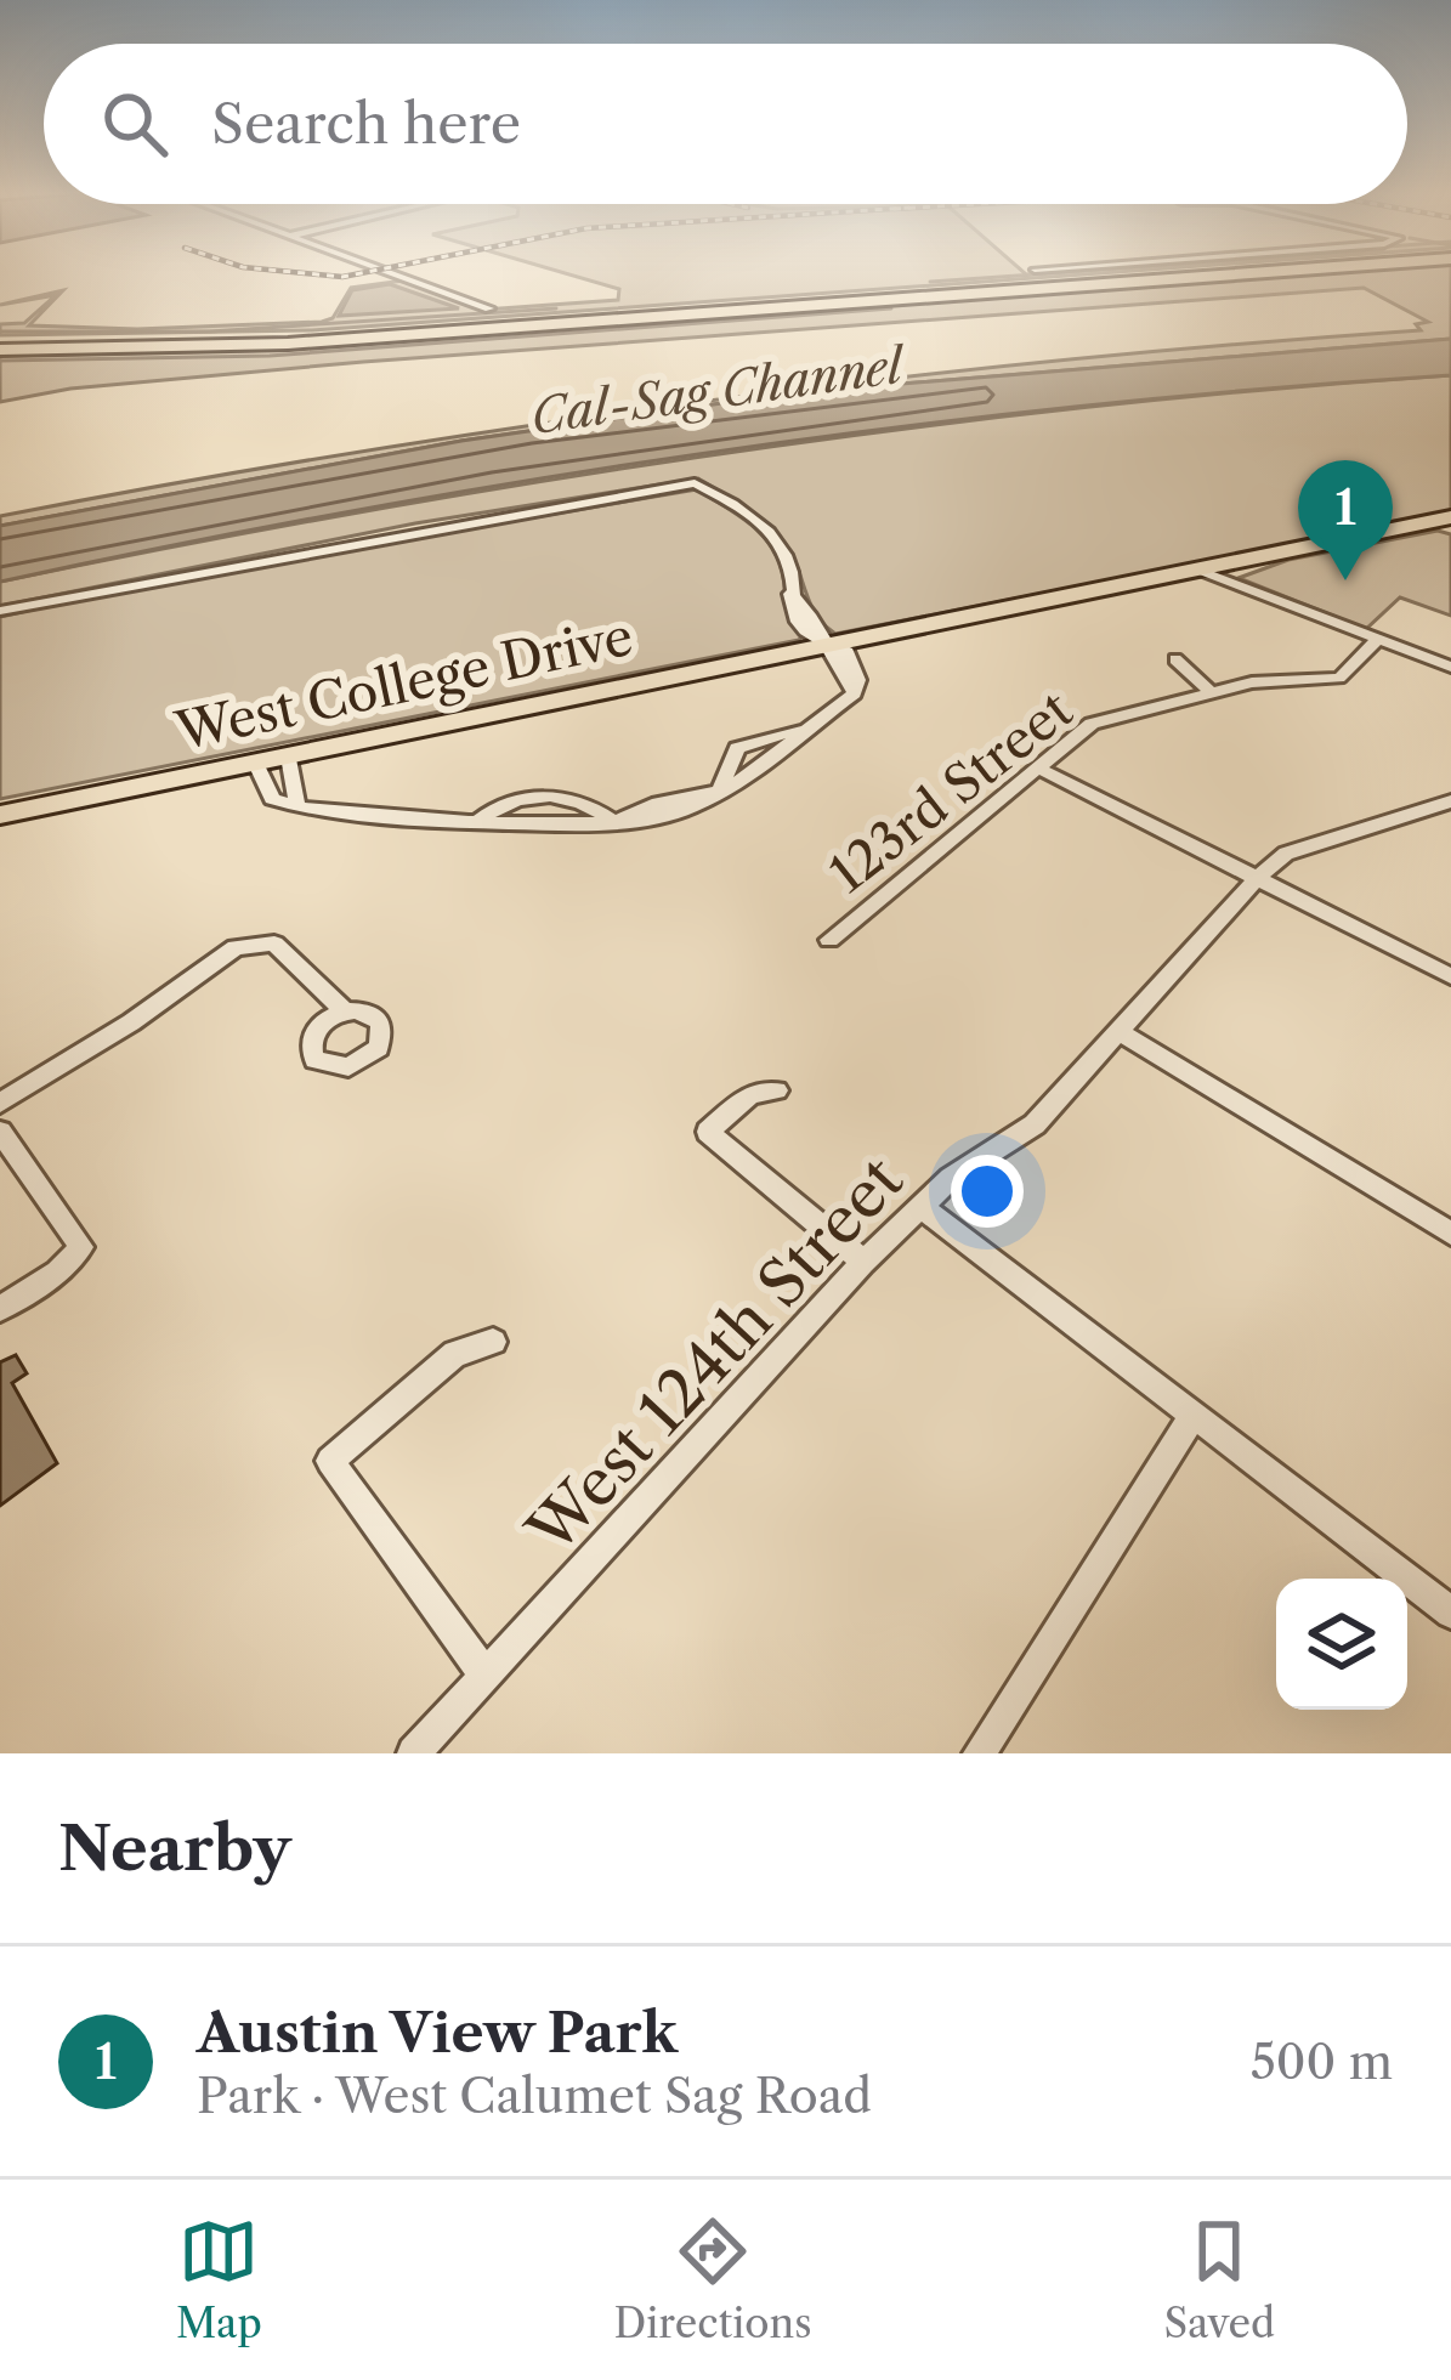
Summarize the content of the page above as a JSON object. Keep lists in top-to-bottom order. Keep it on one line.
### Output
{"streets":{"main road":["West College Drive"],"street":["123rd Street","West 124th Street"]},"water":["Cal-Sag Channel"],"page":{"search":"Search here","pins":"1","heading":"Nearby","list":[{"mark":"1","name":"Austin View Park","note":"Park · West Calumet Sag Road","value":"500 m"}],"nav":["Map","Directions","Saved"]}}
